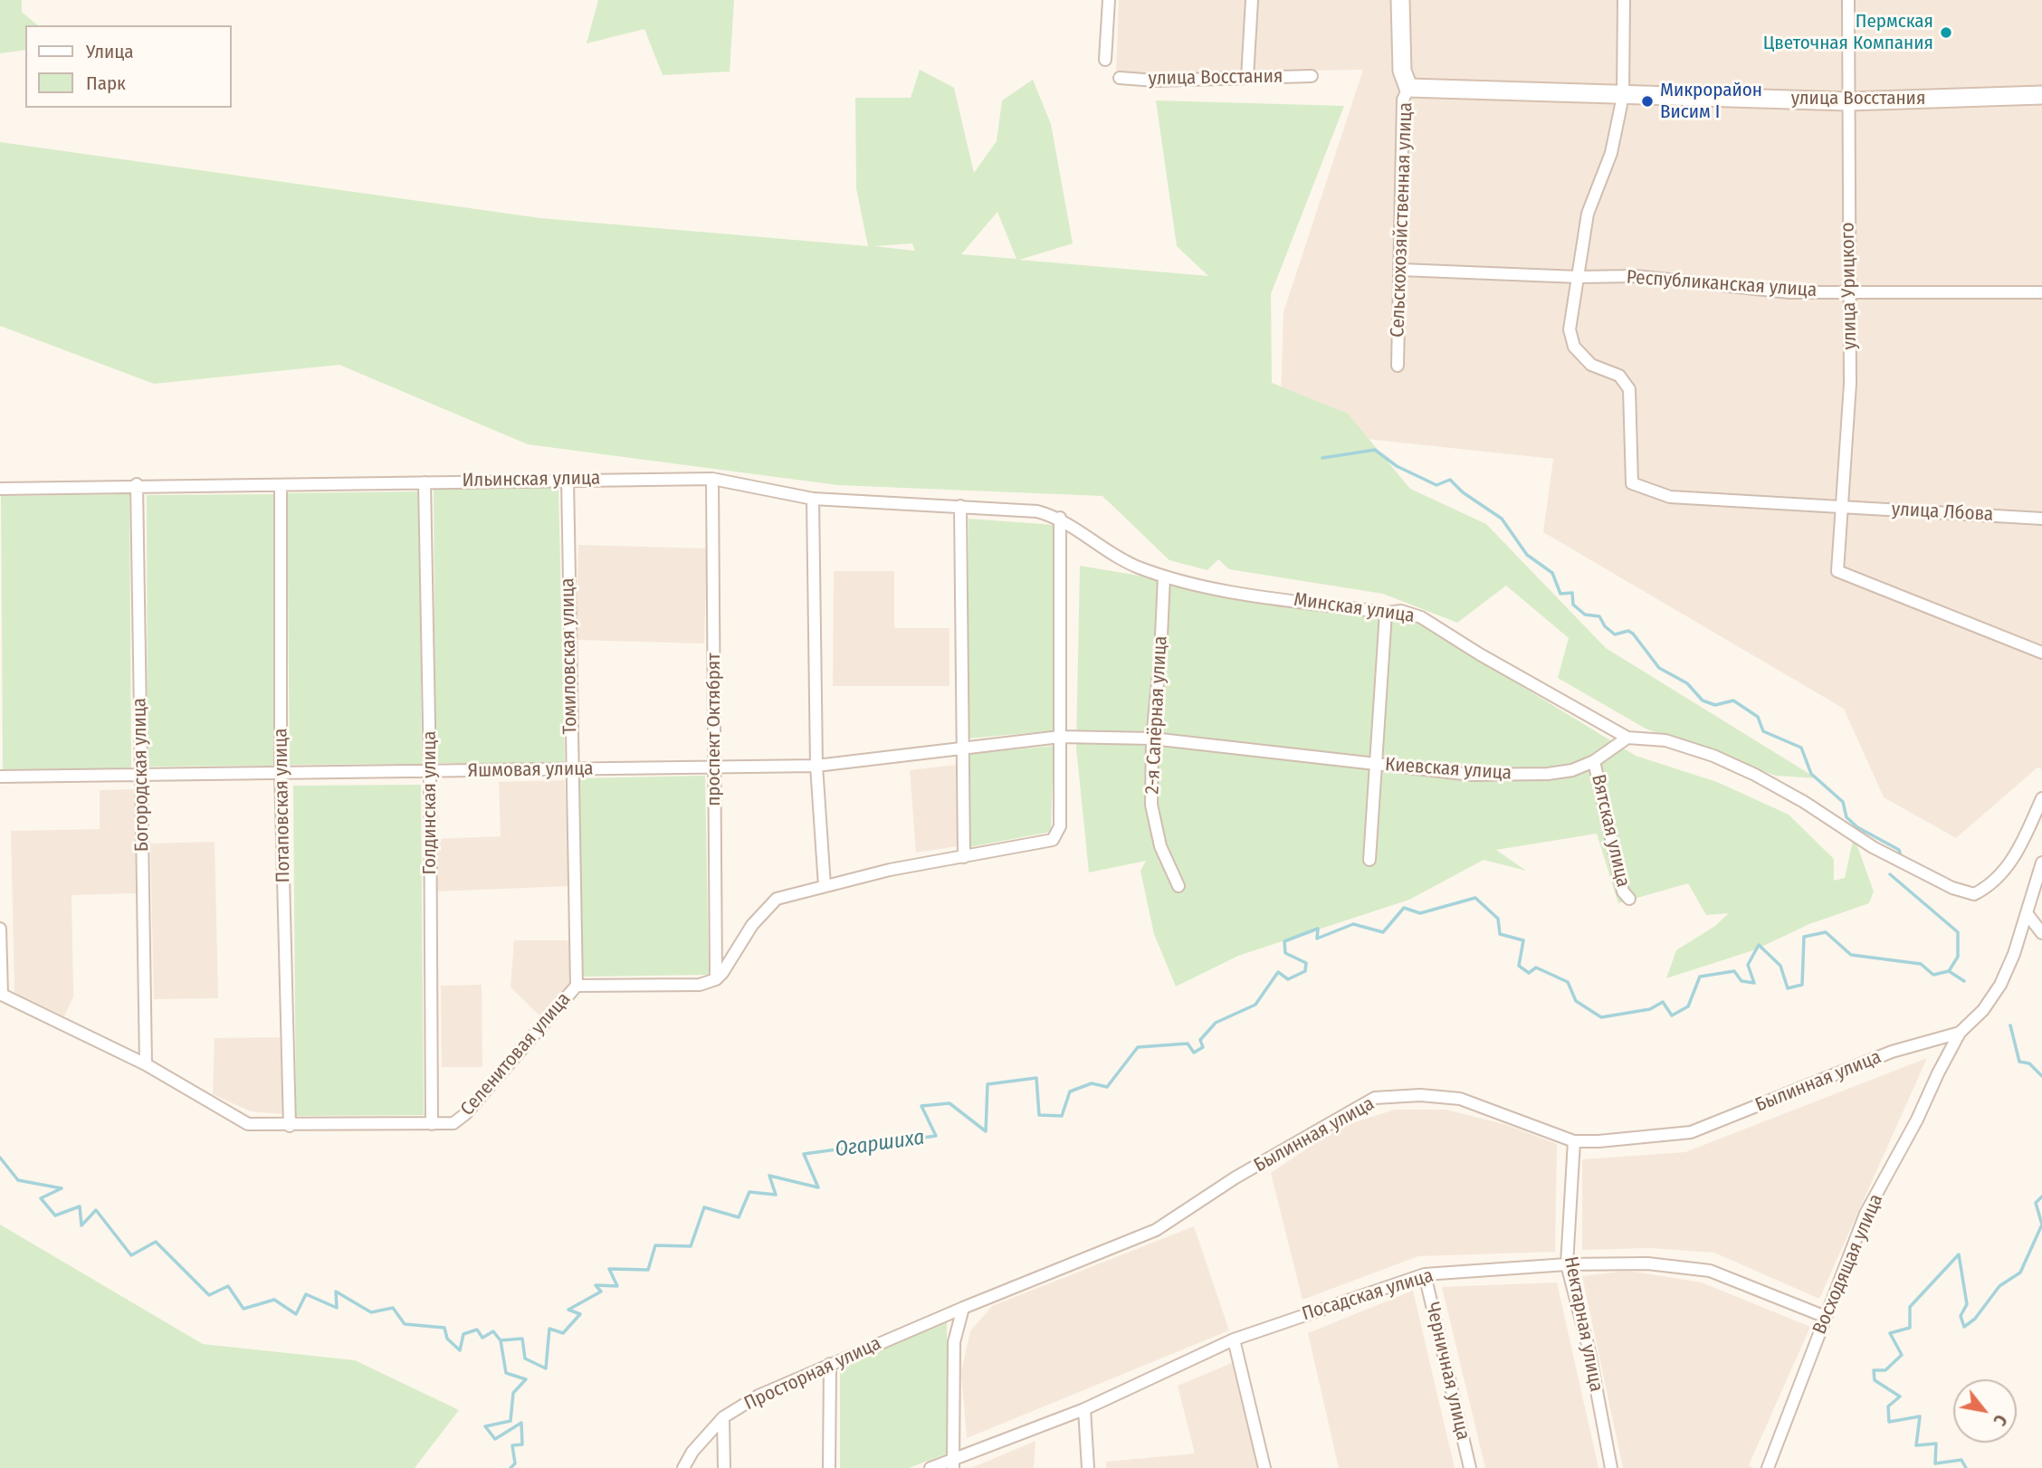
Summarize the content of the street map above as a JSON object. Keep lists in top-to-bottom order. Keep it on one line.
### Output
{"streets":{"street":["улица Восстания","Сельскохозяйственная улица","Республиканская улица","улица Урицкого","Ильинская улица","улица Лбова","Минская улица","Томиловская улица","2-я Сапёрная улица","проспект Октябрят","Киевская улица","Яшмовая улица","Богородская улица","Голдинская улица","Потаповская улица","Вятская улица","Селенитовая улица","Былинная улица","Восходящая улица","Посадская улица","Нектарная улица","Черничная улица","Просторная улица"]},"crossings":[["улица Восстания","Сельскохозяйственная улица"],["улица Восстания","улица Урицкого"],["Сельскохозяйственная улица","Республиканская улица"],["Республиканская улица","улица Урицкого"],["Республиканская улица","улица Лбова"],["улица Урицкого","улица Лбова"],["Ильинская улица","Минская улица"],["Ильинская улица","Томиловская улица"],["Ильинская улица","проспект Октябрят"],["Ильинская улица","Богородская улица"],["Ильинская улица","Голдинская улица"],["Ильинская улица","Потаповская улица"],["Минская улица","2-я Сапёрная улица"],["Минская улица","Киевская улица"],["Томиловская улица","Яшмовая улица"],["Томиловская улица","Селенитовая улица"],["2-я Сапёрная улица","Киевская улица"],["проспект Октябрят","Яшмовая улица"],["проспект Октябрят","Селенитовая улица"],["Киевская улица","Яшмовая улица"],["Киевская улица","Вятская улица"],["Яшмовая улица","Богородская улица"],["Яшмовая улица","Голдинская улица"],["Яшмовая улица","Потаповская улица"],["Богородская улица","Селенитовая улица"],["Голдинская улица","Селенитовая улица"],["Потаповская улица","Селенитовая улица"],["Былинная улица","Восходящая улица"],["Былинная улица","Нектарная улица"],["Былинная улица","Просторная улица"],["Восходящая улица","Посадская улица"],["Посадская улица","Нектарная улица"],["Посадская улица","Черничная улица"]],"water":["Огаршиха"],"places":["Пермская Цветочная Компания","Микрорайон Висим I"],"legend":["Улица","Парк"],"north":"bottom right"}
